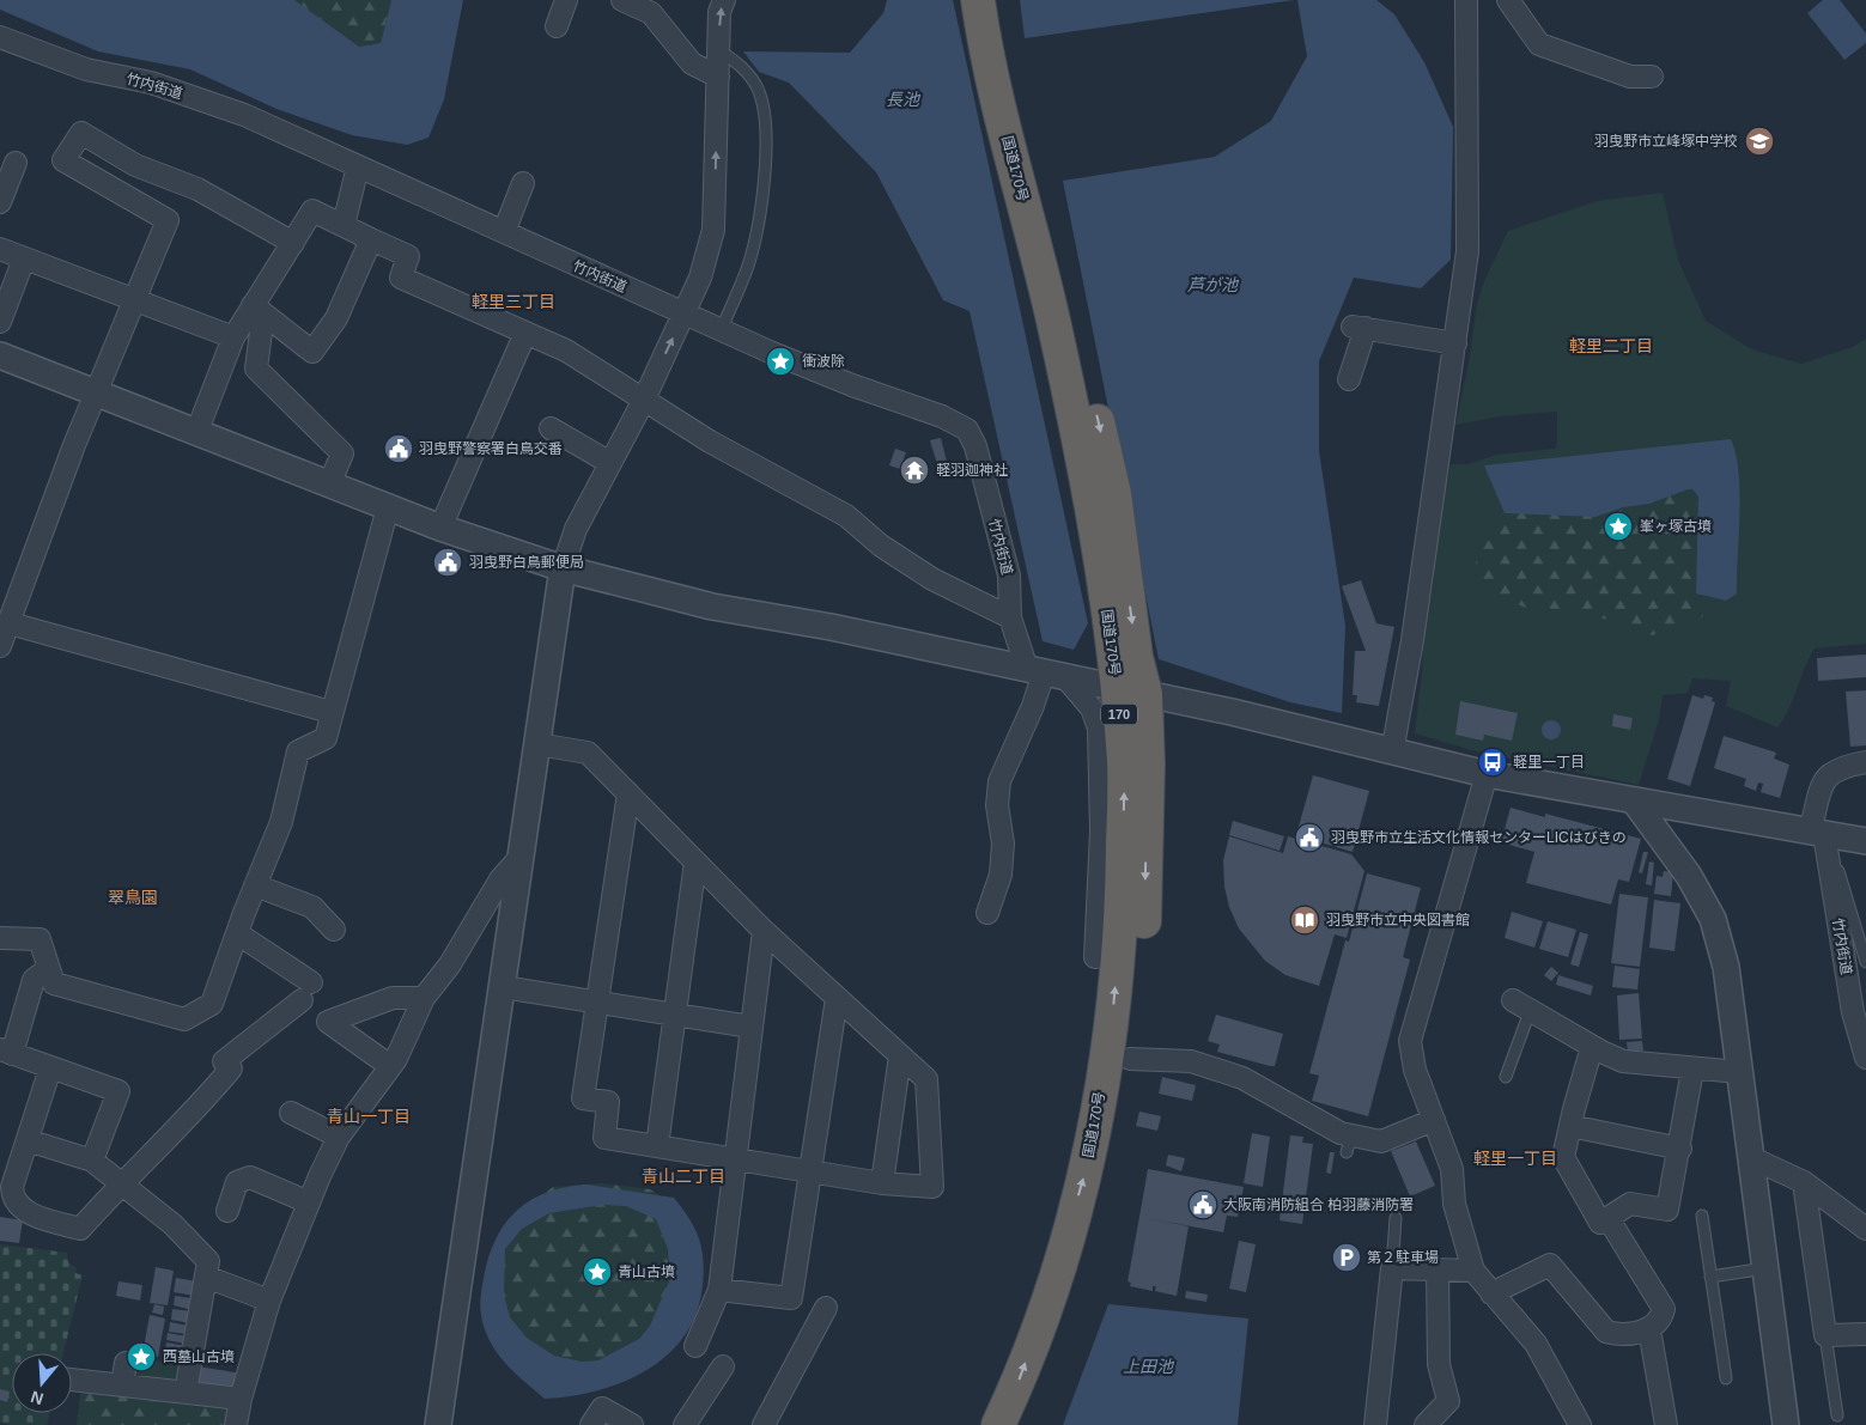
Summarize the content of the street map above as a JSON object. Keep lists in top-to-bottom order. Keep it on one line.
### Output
{"streets":{"highway":["国道170号","170"],"street":["竹内街道"]},"districts":["軽里三丁目","軽里二丁目","翠鳥園","青山一丁目","軽里一丁目","青山二丁目"],"water":["長池","芦が池","上田池"],"places":{"school or university":["羽曳野市立峰塚中学校"],"place":["衝波除","峯ヶ塚古墳","青山古墳","西墓山古墳"],"public building":["羽曳野警察署白鳥交番","羽曳野白鳥郵便局","羽曳野市立生活文化情報センターLICはびきの","大阪南消防組合 柏羽藤消防署"],"temple":["軽羽迦神社"],"bus stop":["軽里一丁目"],"library":["羽曳野市立中央図書館"],"parking":["第２駐車場"]},"north":"bottom"}
